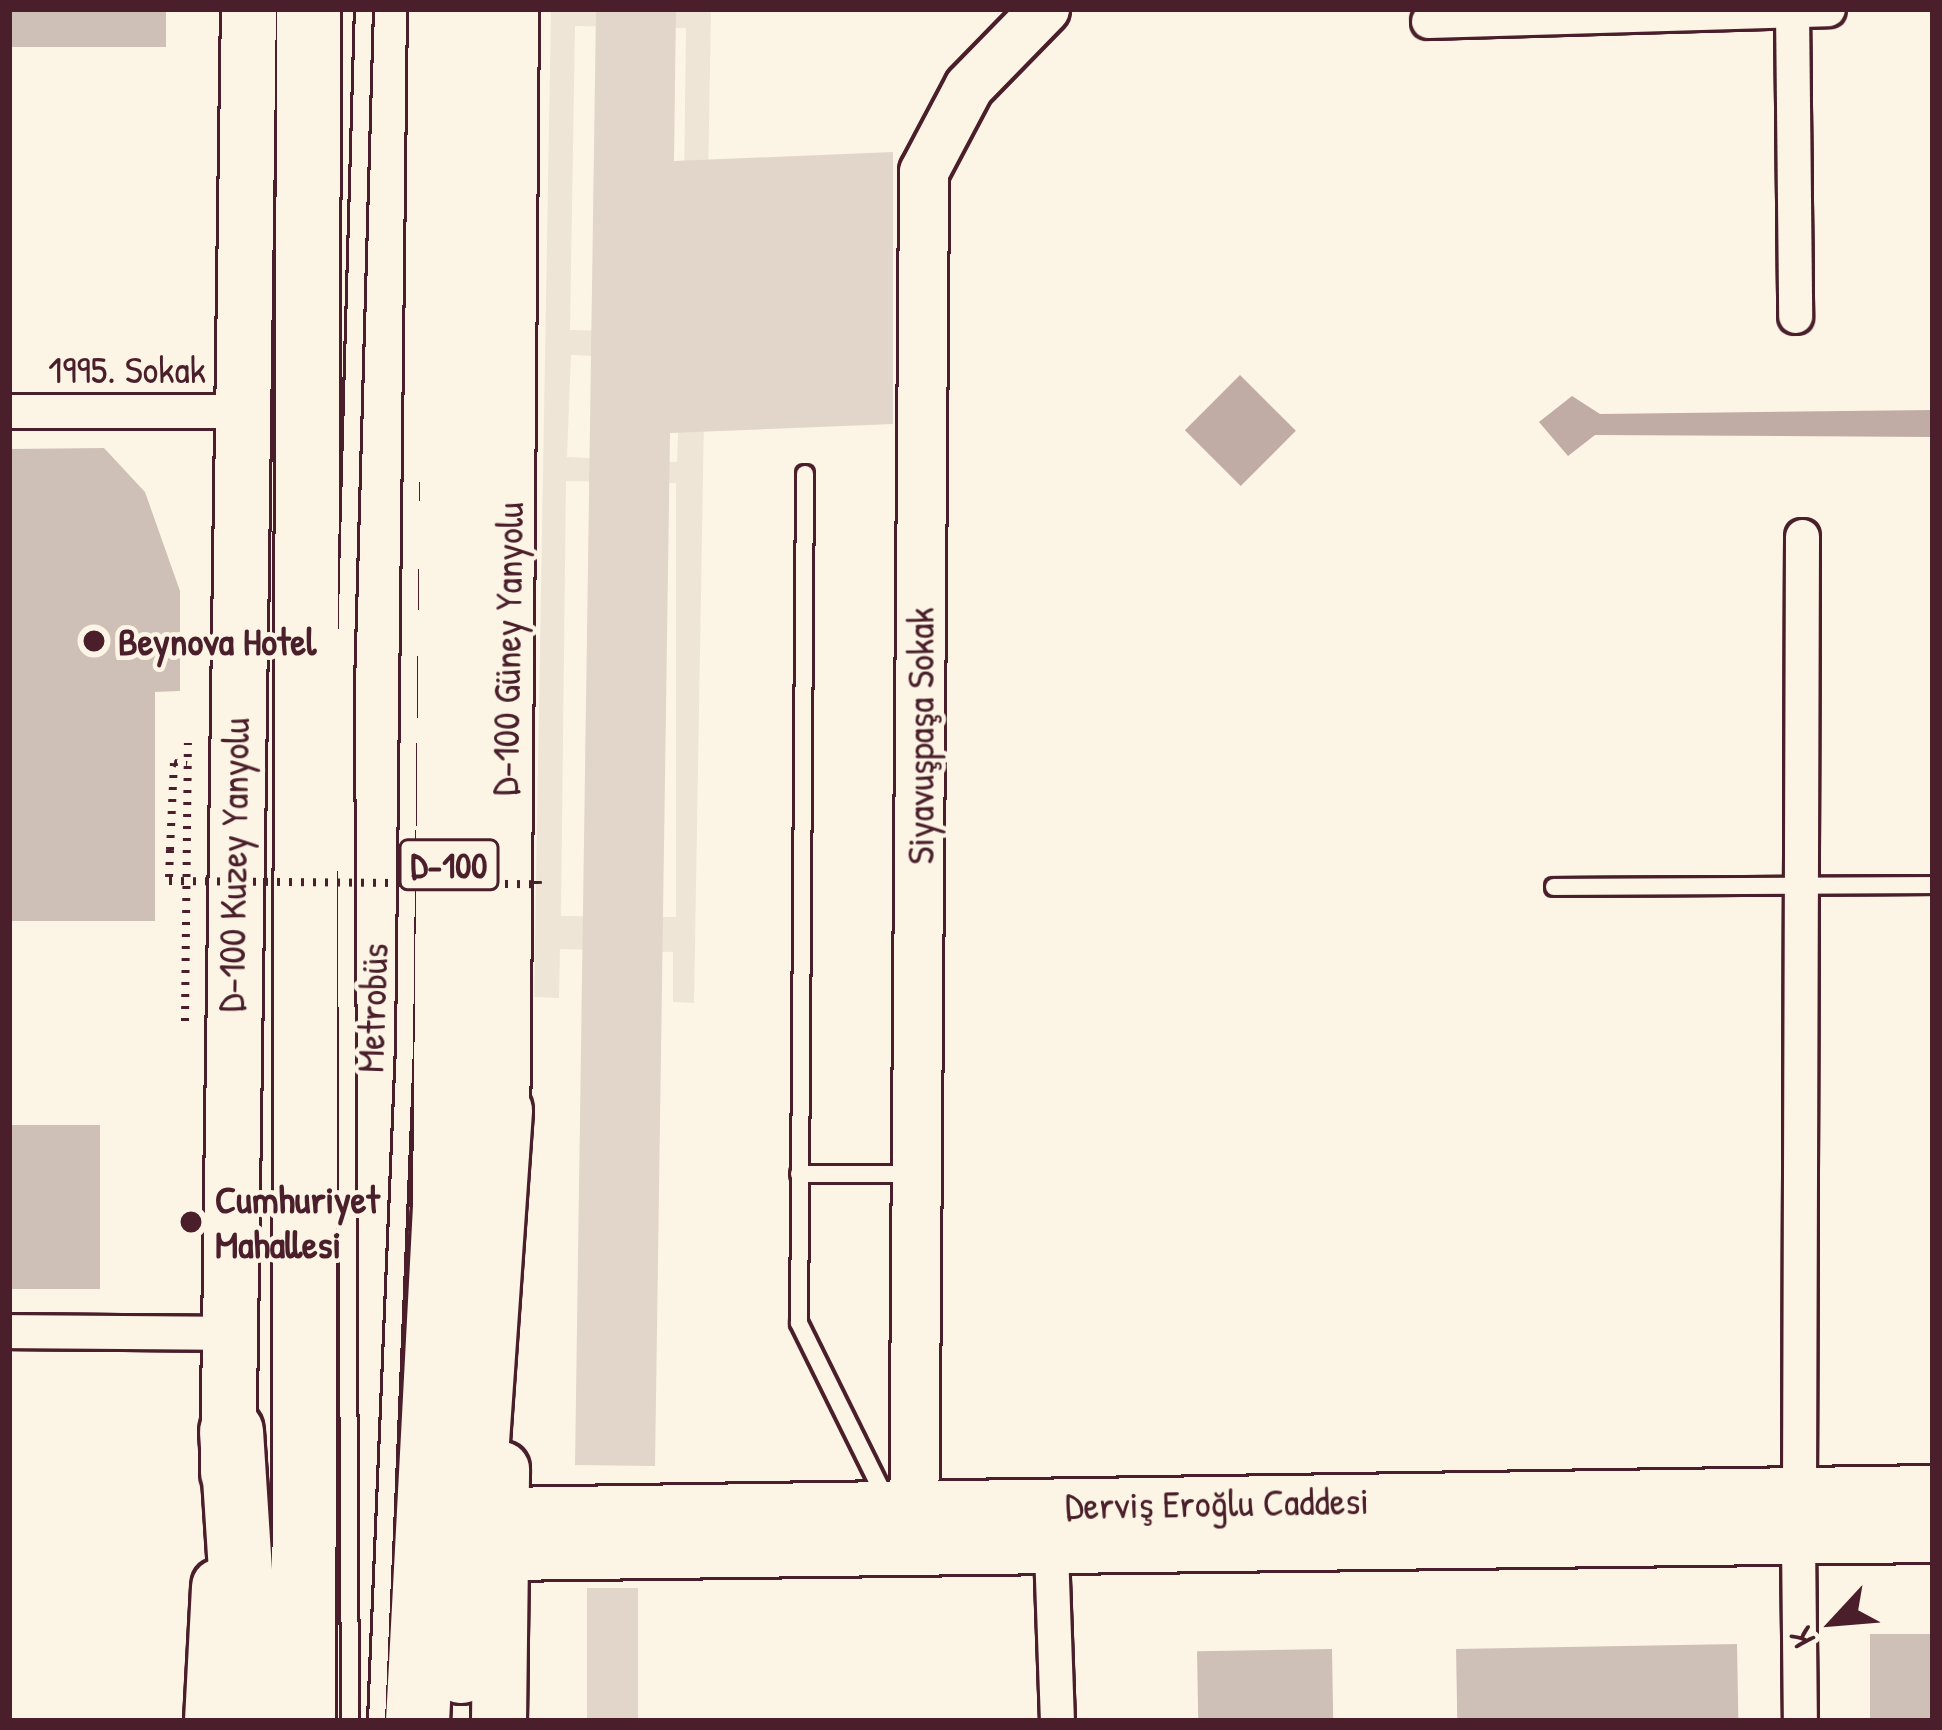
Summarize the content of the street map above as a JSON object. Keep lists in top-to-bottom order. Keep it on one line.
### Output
{"streets":{"highway":["D-100"],"main road":["D-100 Güney Yanyolu","Siyavuşpaşa Sokak","D-100 Kuzey Yanyolu","Derviş Eroğlu Caddesi"],"street":["1995. Sokak"],"lane":["Metrobüs"]},"crossings":[["1995. Sokak","D-100 Kuzey Yanyolu"],["D-100 Güney Yanyolu","Derviş Eroğlu Caddesi"],["Siyavuşpaşa Sokak","Derviş Eroğlu Caddesi"]],"places":["Beynova Hotel","Cumhuriyet Mahallesi"],"north":"bottom left"}
